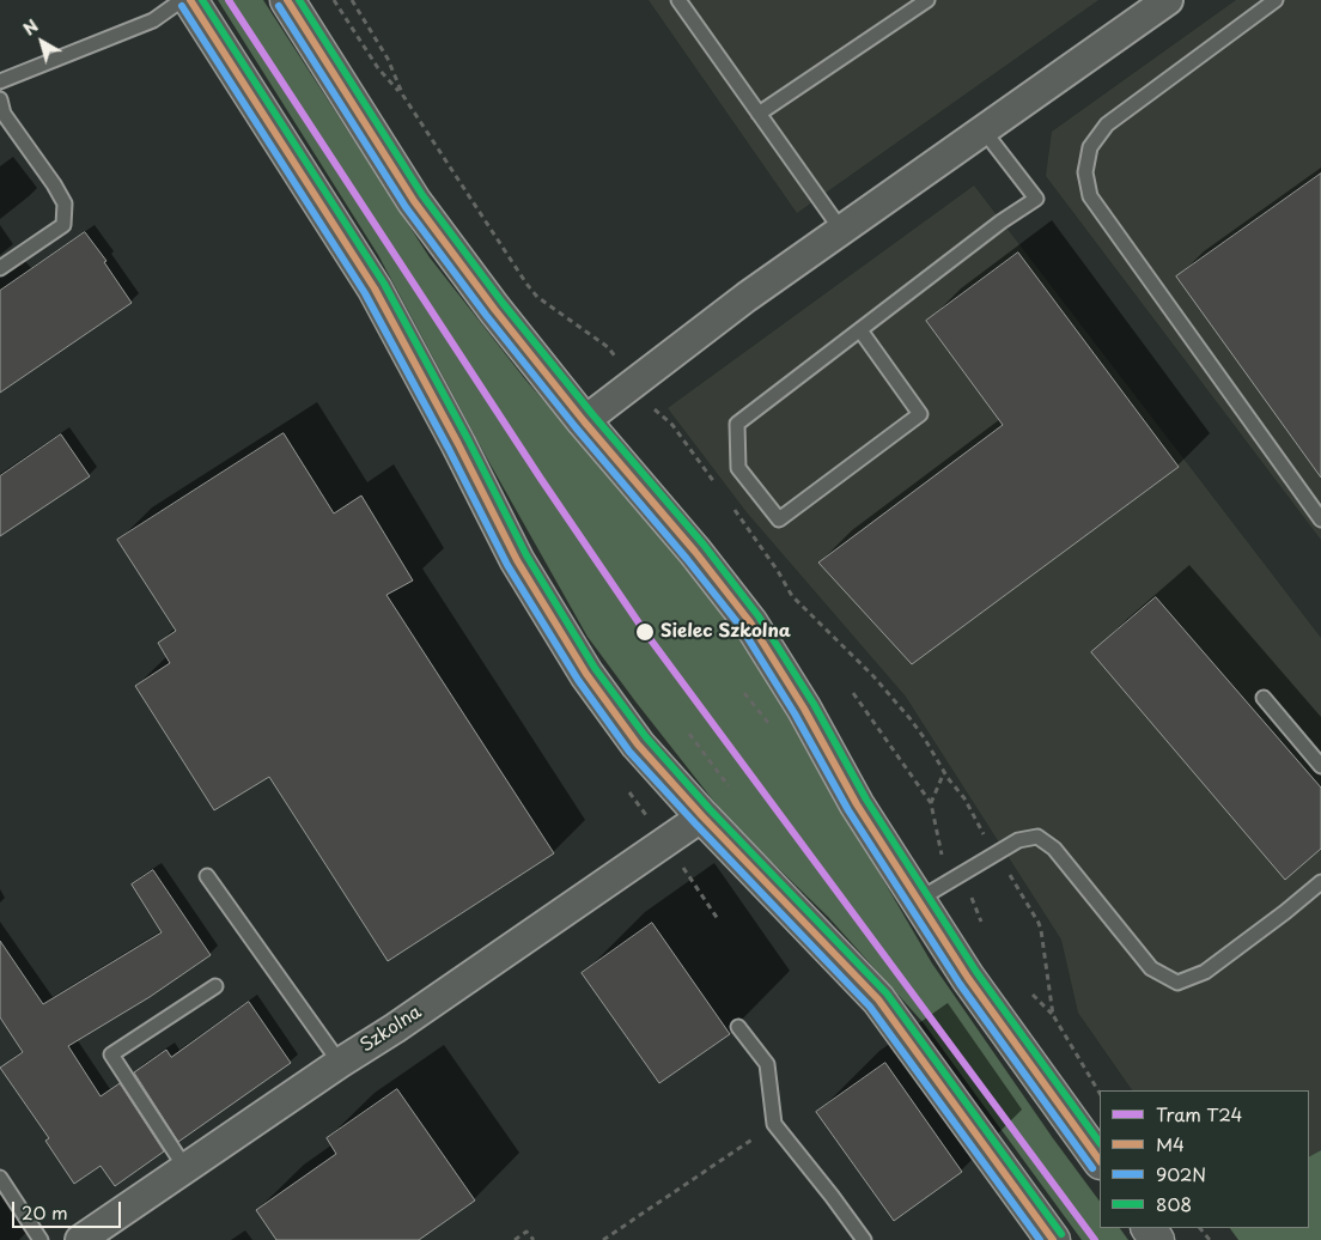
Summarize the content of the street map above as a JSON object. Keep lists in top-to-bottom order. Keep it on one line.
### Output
{"streets":{"street":["Szkolna"]},"places":["Sielec Szkolna"],"lines":["tram line T24","transit line M4","transit line 808","transit line 902N"],"legend":["Tram T24","M4","902N","808"],"scale_bar":"20 m","north":"top left"}
